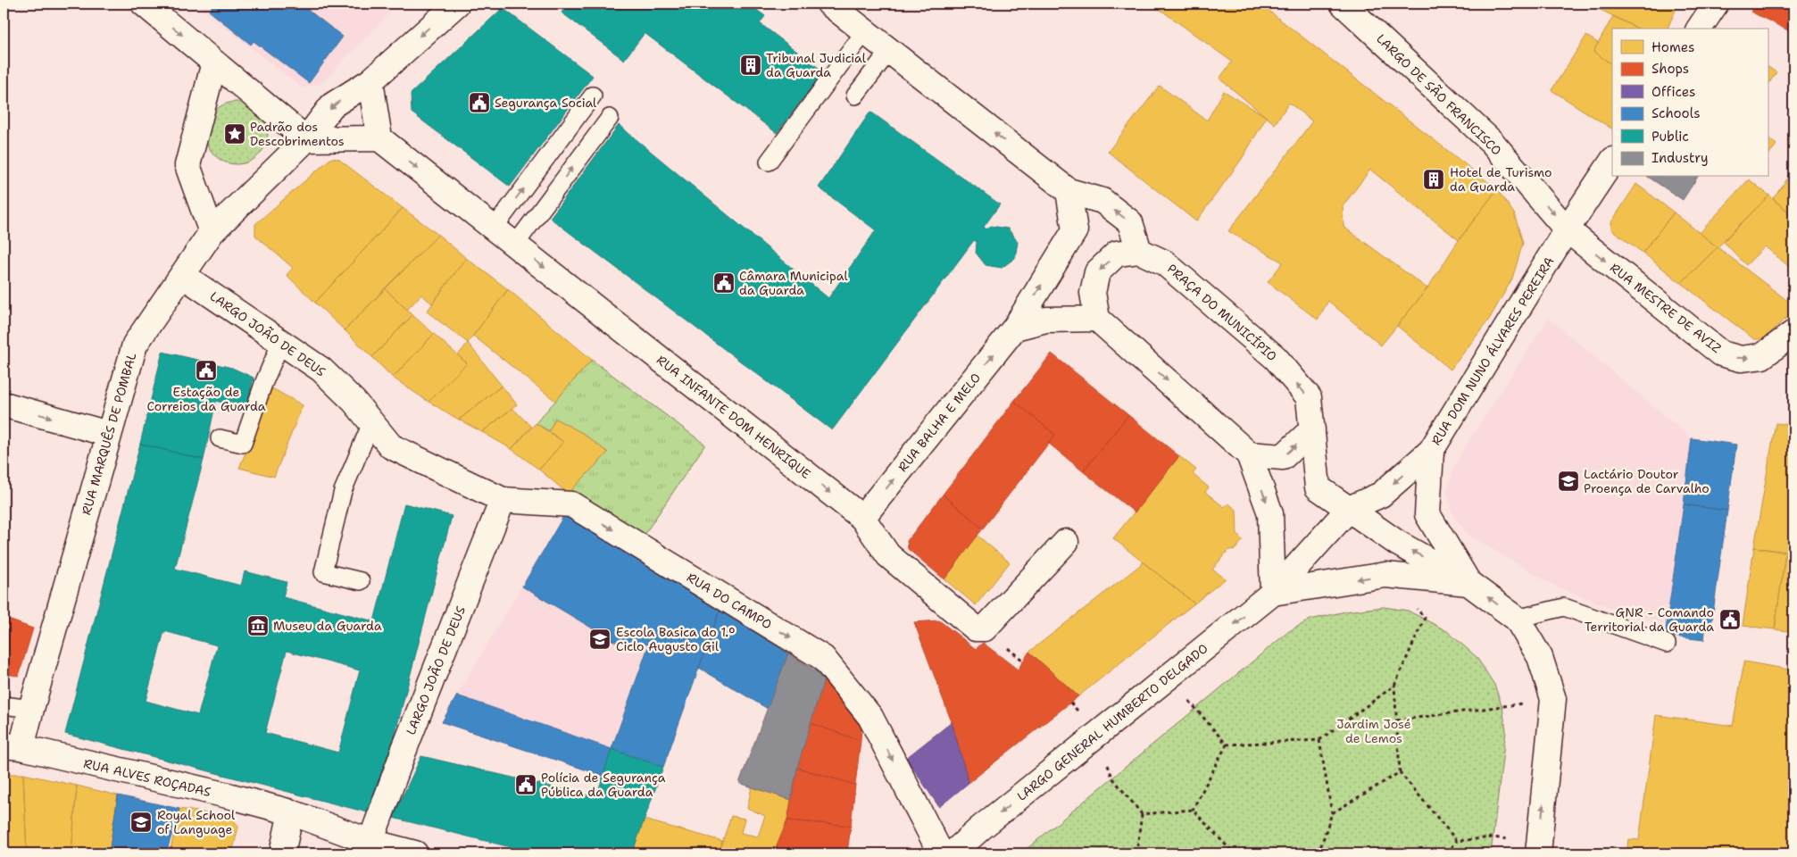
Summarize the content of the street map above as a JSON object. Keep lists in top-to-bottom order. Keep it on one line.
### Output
{"streets":{"street":["LARGO DE SÃO FRANCISCO","RUA MESTRE DE AVIZ","PRAÇA DO MUNICÍPIO","LARGO JOÃO DE DEUS","RUA DOM NUNO ÁLVARES PEREIRA","RUA INFANTE DOM HENRIQUE","RUA BALHA E MELO","RUA MARQUÊS DE POMBAL","RUA DO CAMPO","LARGO GENERAL HUMBERTO DELGADO","RUA ALVES ROÇADAS"]},"crossings":[["LARGO DE SÃO FRANCISCO","RUA MESTRE DE AVIZ"],["LARGO DE SÃO FRANCISCO","RUA DOM NUNO ÁLVARES PEREIRA"],["RUA MESTRE DE AVIZ","RUA DOM NUNO ÁLVARES PEREIRA"],["PRAÇA DO MUNICÍPIO","RUA DOM NUNO ÁLVARES PEREIRA"],["LARGO JOÃO DE DEUS","RUA MARQUÊS DE POMBAL"],["LARGO JOÃO DE DEUS","RUA DO CAMPO"],["LARGO JOÃO DE DEUS","RUA ALVES ROÇADAS"],["RUA DOM NUNO ÁLVARES PEREIRA","LARGO GENERAL HUMBERTO DELGADO"],["RUA INFANTE DOM HENRIQUE","RUA BALHA E MELO"],["RUA MARQUÊS DE POMBAL","RUA ALVES ROÇADAS"]],"one_way":["LARGO DE SÃO FRANCISCO","RUA MESTRE DE AVIZ","RUA INFANTE DOM HENRIQUE","RUA BALHA E MELO","RUA DO CAMPO","LARGO GENERAL HUMBERTO DELGADO"],"parks":["Jardim José de Lemos"],"places":{"building":["Tribunal Judicial da Guarda","Hotel de Turismo da Guarda"],"public building":["Segurança Social","Câmara Municipal da Guarda","Estação de Correios da Guarda","GNR - Comando Territorial da Guarda","Polícia de Segurança Pública da Guarda"],"place":["Padrão dos Descobrimentos"],"school or university":["Lactário Doutor Proença de Carvalho","Escola Basica do 1.º Ciclo Augusto Gil","Royal School of Language"],"museum":["Museu da Guarda"]},"legend":["Homes","Shops","Offices","Schools","Public","Industry"]}
